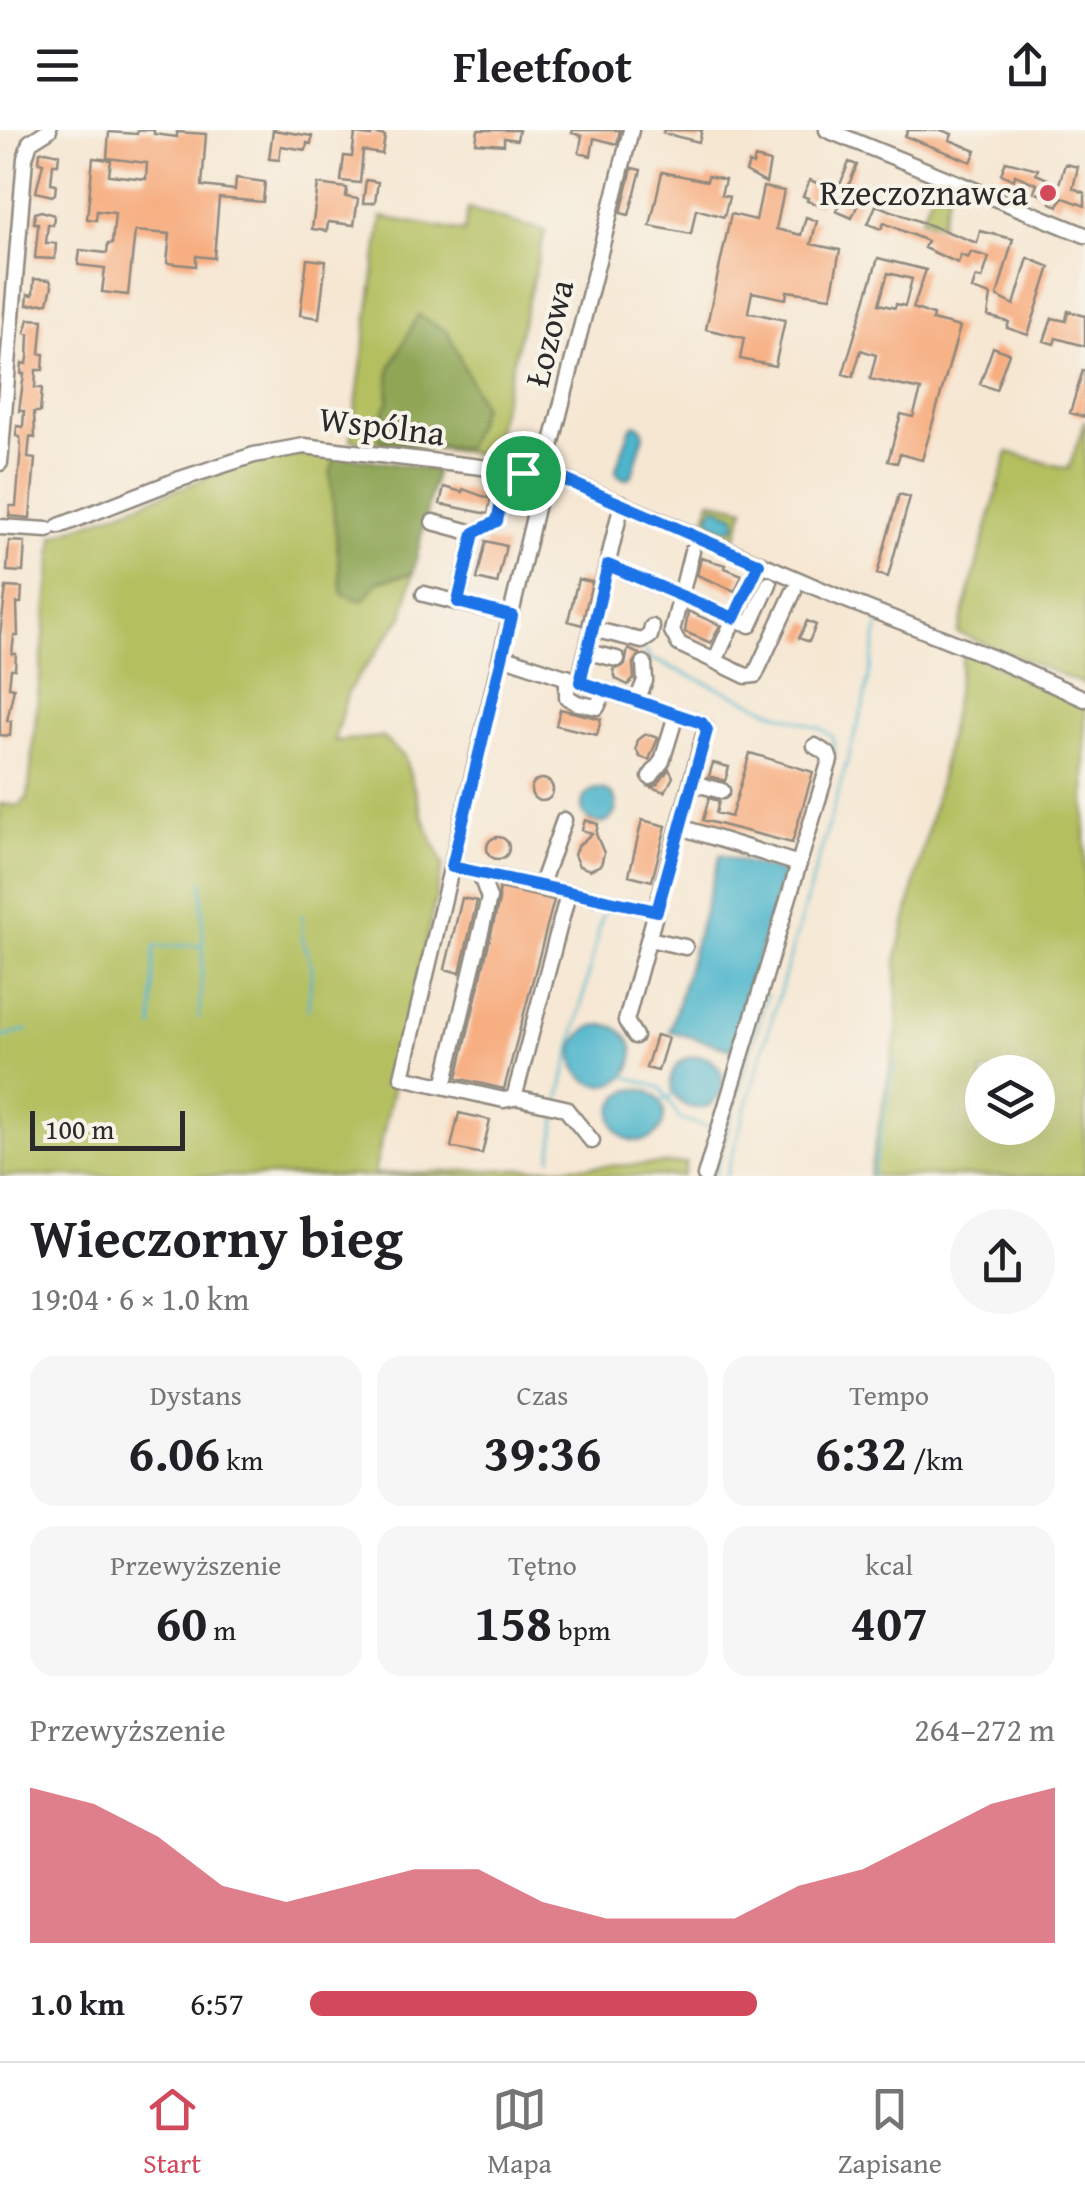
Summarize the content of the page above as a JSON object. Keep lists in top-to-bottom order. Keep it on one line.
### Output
{"streets":{"street":["Łozowa","Wspólna"]},"crossings":[["Łozowa","Wspólna"]],"places":["Rzeczoznawca"],"scale_bar":"100 m","page":{"header":"Fleetfoot","scale":"100 m","heading":["Wieczorny bieg","19:04 · 6 × 1.0 km"],"stats":[["Dystans","6.06 km"],["Czas","39:36"],["Tempo","6:32 /km"],["Przewyższenie","60 m"],["Tętno","158 bpm"],["kcal","407"]],"chart":["Przewyższenie","264–272 m"],"list":[{"name":"1.0 km","note":"6:57"}],"tabs":["Start","Mapa","Zapisane"]}}
